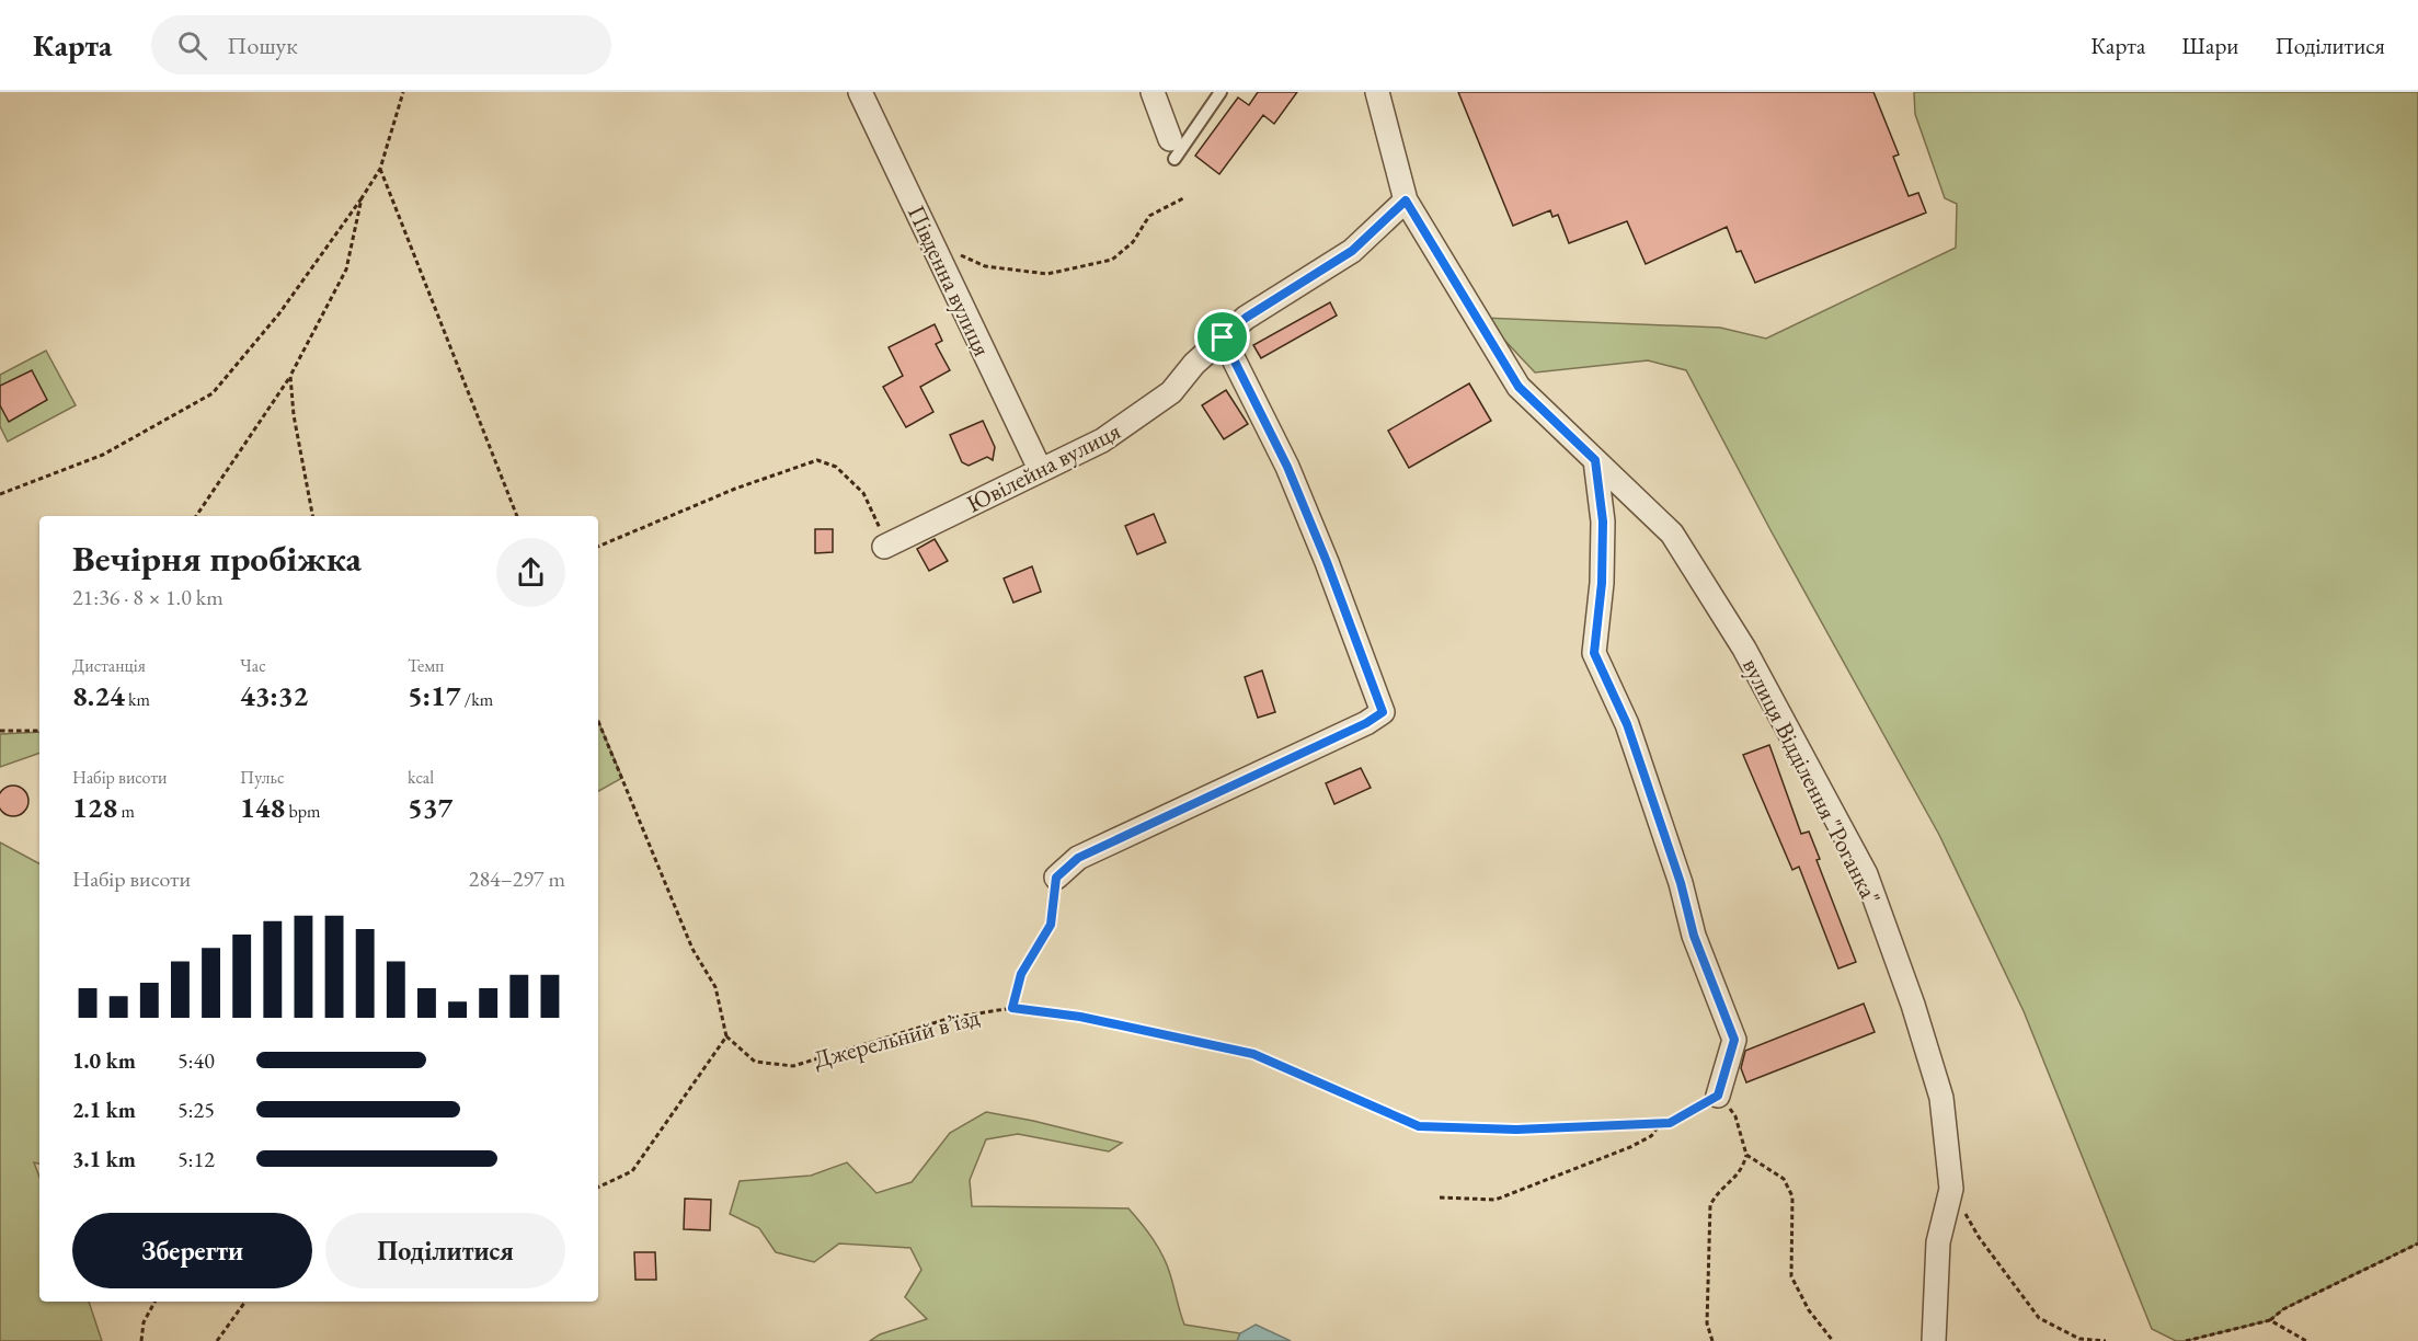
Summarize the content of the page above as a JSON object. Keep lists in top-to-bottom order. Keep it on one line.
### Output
{"streets":{"street":["Південна вулиця","Ювілейна вулиця","вулиця Відділення \"Роганка\""],"path":["Джерельний в’їзд"]},"crossings":[["Південна вулиця","Ювілейна вулиця"],["Ювілейна вулиця","вулиця Відділення \"Роганка\""]],"page":{"header":"Карта","search":"Пошук","nav":["Карта","Шари","Поділитися"],"heading":["Вечірня пробіжка","21:36 · 8 × 1.0 km"],"stats":[["Дистанція","8.24 km"],["Час","43:32"],["Темп","5:17 /km"],["Набір висоти","128 m"],["Пульс","148 bpm"],["kcal","537"]],"chart":["Набір висоти","284–297 m"],"list":[{"name":"1.0 km","note":"5:40"},{"name":"2.1 km","note":"5:25"},{"name":"3.1 km","note":"5:12"}],"buttons":["Зберегти","Поділитися"]}}
